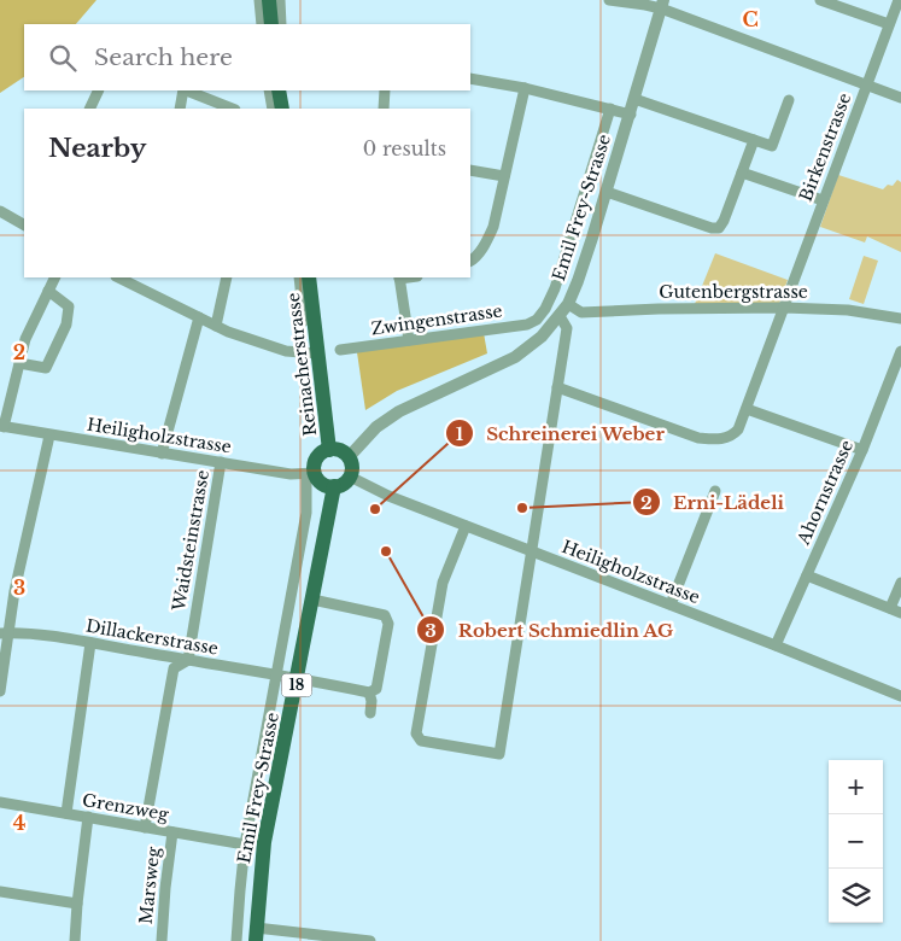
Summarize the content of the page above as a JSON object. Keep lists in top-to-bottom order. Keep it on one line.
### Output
{"streets":{"main road":["Emil Frey-Strasse","Reinacherstrasse","18"],"street":["Birkenstrasse","Gutenbergstrasse","Zwingenstrasse","Heiligholzstrasse","Ahornstrasse","Waidsteinstrasse","Dillackerstrasse","Grenzweg","Marsweg"]},"crossings":[["Birkenstrasse","Gutenbergstrasse"],["Emil Frey-Strasse","Gutenbergstrasse"],["Emil Frey-Strasse","Reinacherstrasse"],["Emil Frey-Strasse","Heiligholzstrasse"],["Emil Frey-Strasse","Dillackerstrasse"],["Reinacherstrasse","Heiligholzstrasse"],["Heiligholzstrasse","Ahornstrasse"],["Heiligholzstrasse","Waidsteinstrasse"],["Waidsteinstrasse","Dillackerstrasse"],["Grenzweg","Marsweg"]],"places":["Erni-Lädeli","Schreinerei Weber","Robert Schmiedlin AG"],"page":{"search":"Search here","heading":["Nearby","0 results"],"map_buttons":["+","−"]},"grid":{"columns":["C"],"rows":["2","3","4"]}}
